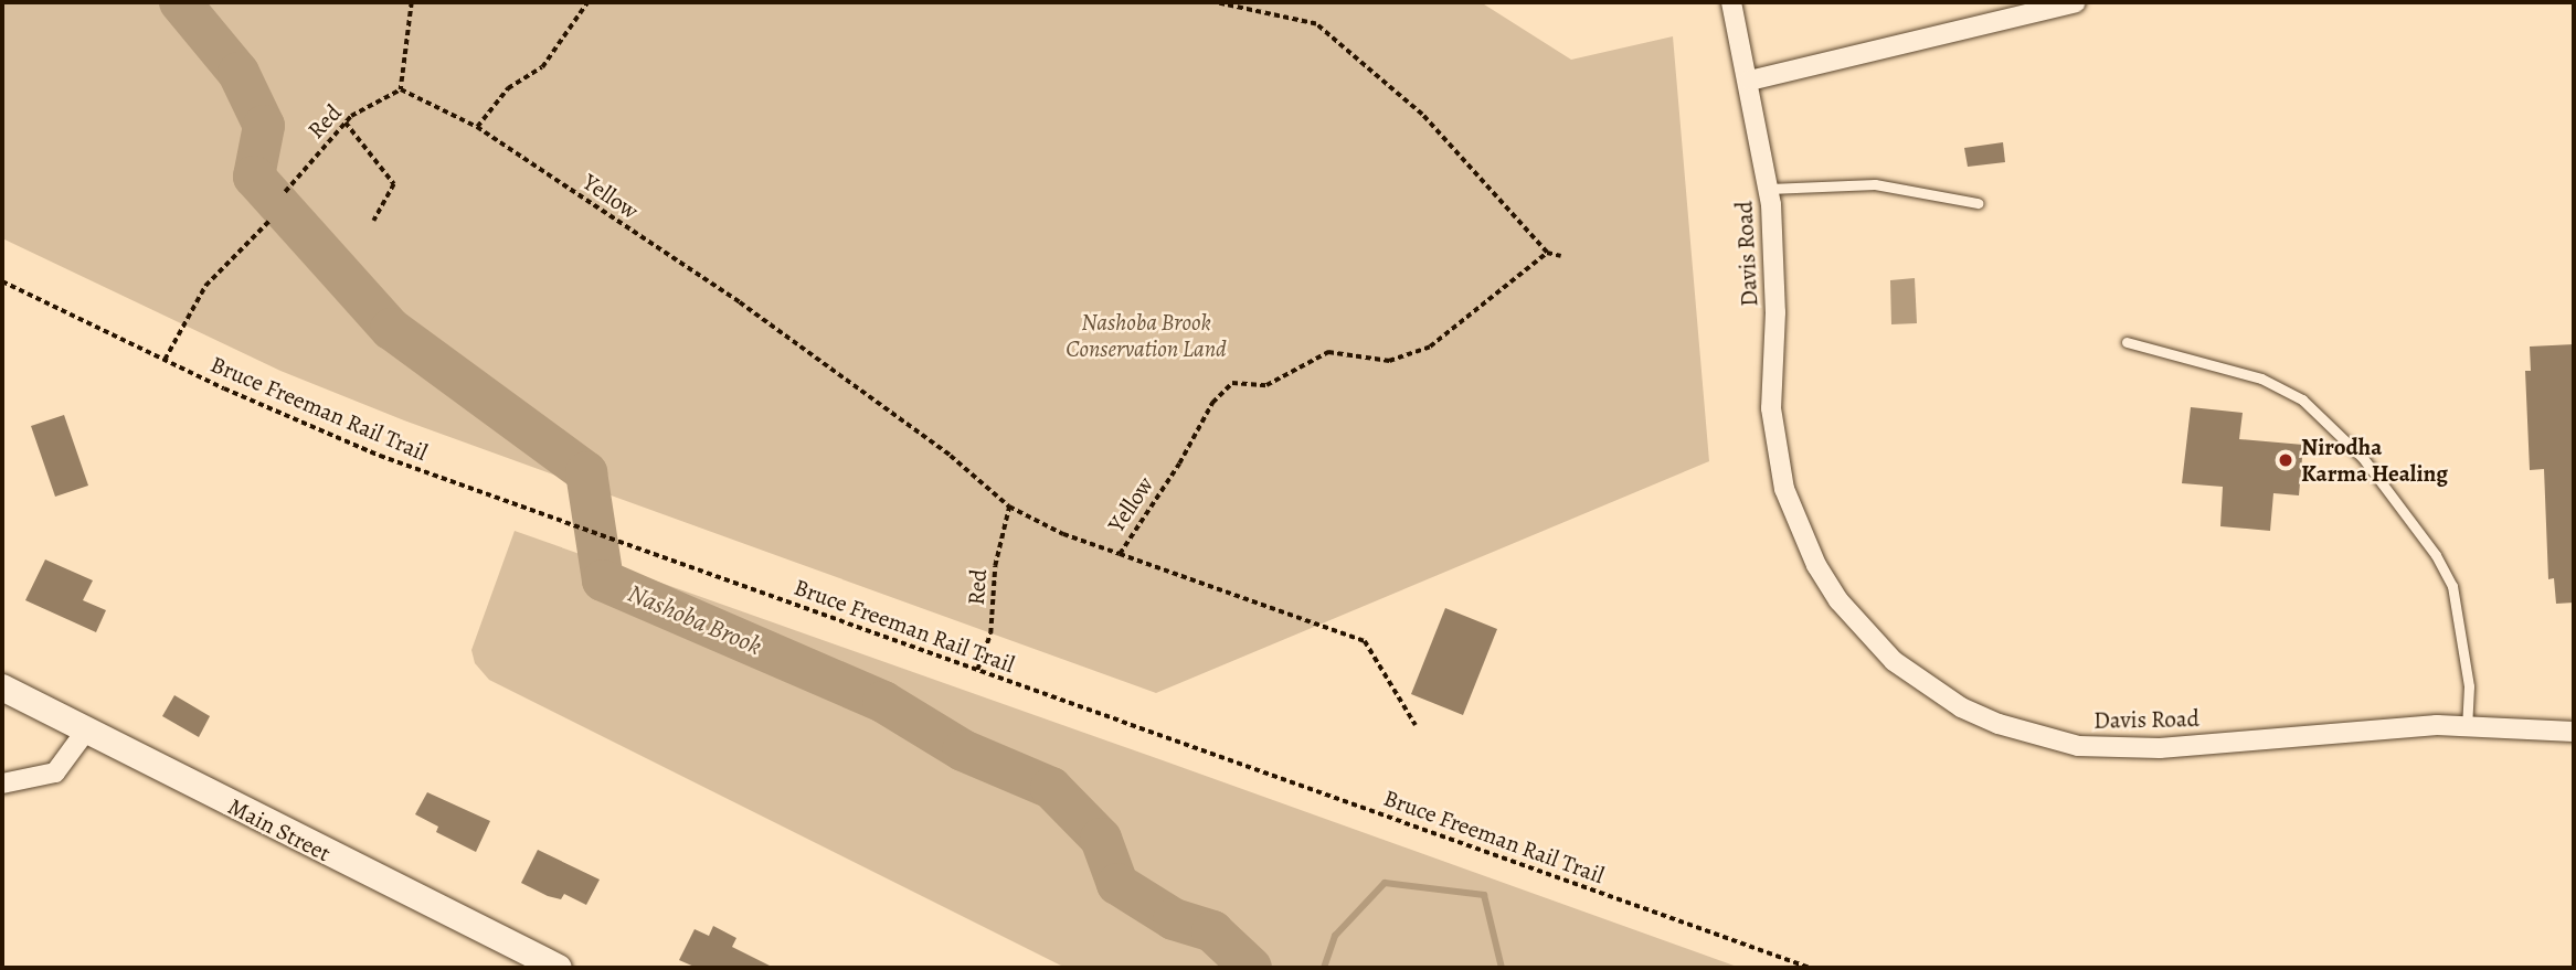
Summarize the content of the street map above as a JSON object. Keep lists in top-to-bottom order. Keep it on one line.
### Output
{"streets":{"main road":["Main Street"],"street":["Davis Road"],"path":["Red","Yellow","Bruce Freeman Rail Trail"]},"crossings":[["Red","Yellow"],["Red","Bruce Freeman Rail Trail"]],"water":["Nashoba Brook"],"parks":["Nashoba Brook Conservation Land"],"places":["Nirodha Karma Healing"]}
